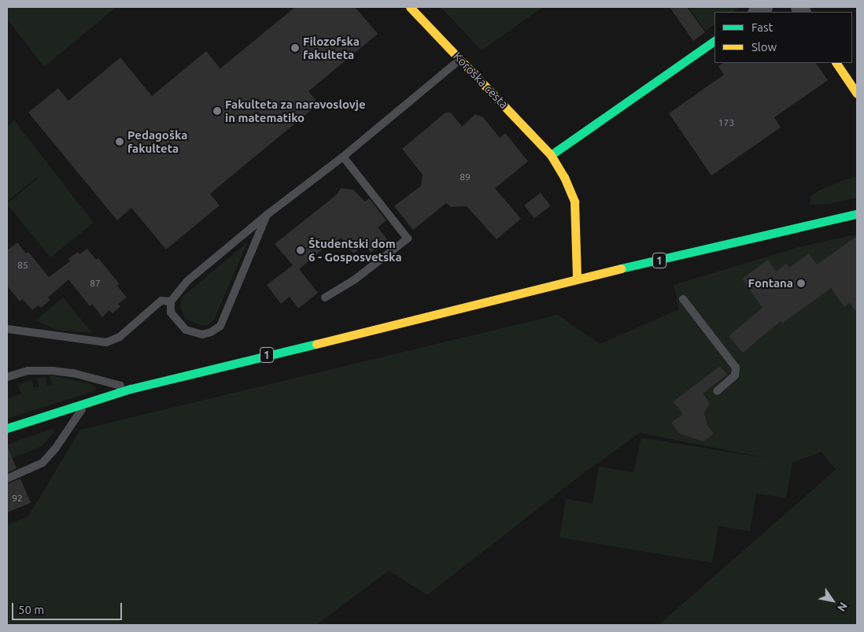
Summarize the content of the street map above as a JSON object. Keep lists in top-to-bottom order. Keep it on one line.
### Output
{"streets":{"main road":["Koroška cesta","1"]},"crossings":[["Koroška cesta","1"]],"places":["Filozofska fakulteta","Fakulteta za naravoslovje in matematiko","Pedagoška fakulteta","Študentski dom 6 - Gosposvetska","Fontana"],"house_numbers":["173","89","85","87","92"],"legend":["Fast","Slow"],"scale_bar":"50 m","north":"bottom right"}
